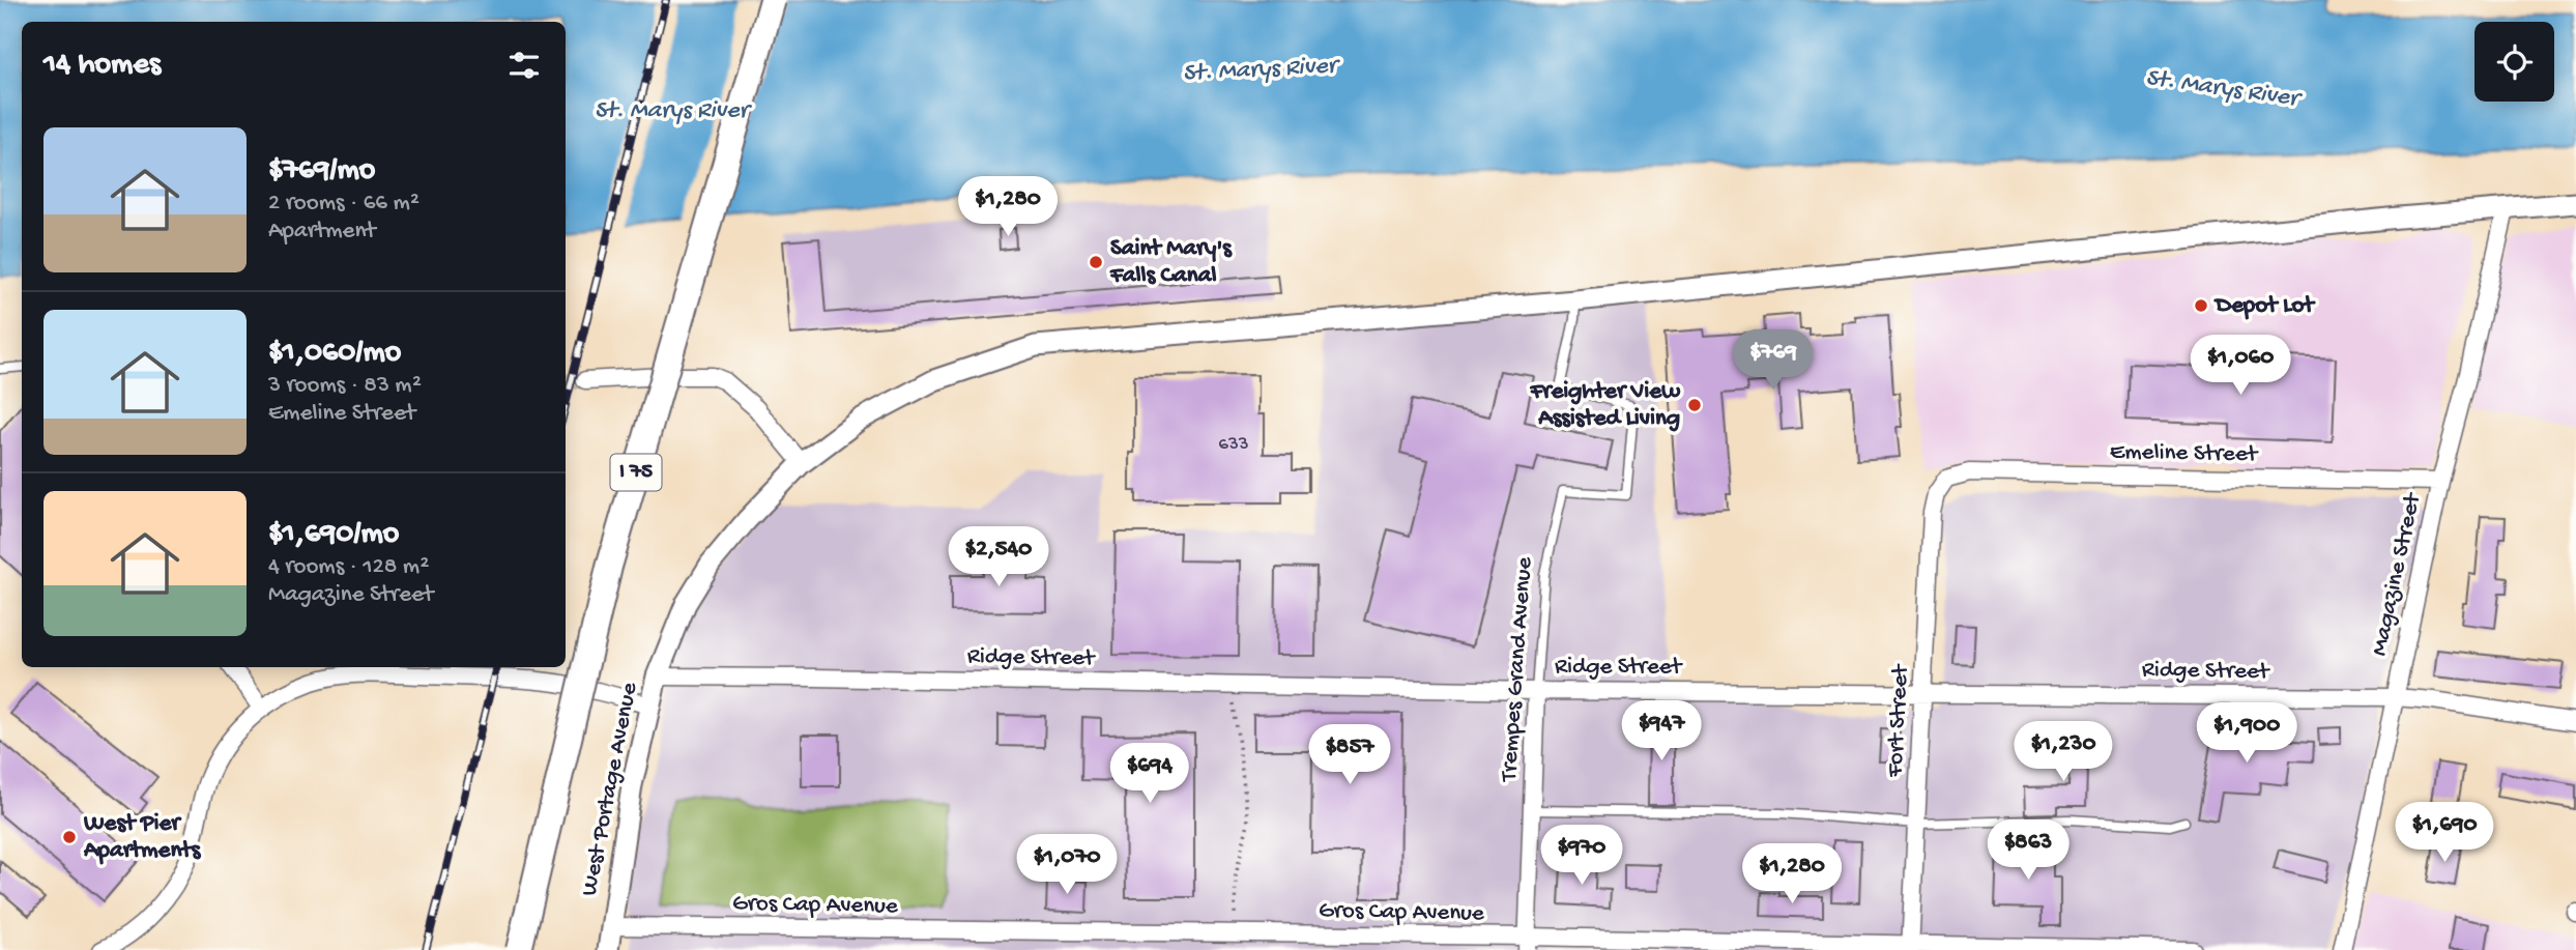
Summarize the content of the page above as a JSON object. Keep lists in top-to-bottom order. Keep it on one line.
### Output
{"streets":{"highway":["I 75"],"street":["Emeline Street","Magazine Street","Ridge Street","Trempes Grand Avenue","Fort Street","West Portage Avenue","Gros Cap Avenue"]},"crossings":[["Emeline Street","Magazine Street"],["Emeline Street","Fort Street"],["Magazine Street","Ridge Street"],["Magazine Street","West Portage Avenue"],["Ridge Street","Trempes Grand Avenue"],["Ridge Street","Fort Street"],["Ridge Street","West Portage Avenue"],["Trempes Grand Avenue","West Portage Avenue"],["Trempes Grand Avenue","Gros Cap Avenue"],["Fort Street","Gros Cap Avenue"],["West Portage Avenue","Gros Cap Avenue"]],"water":["St. Marys River"],"places":["Saint Mary's Falls Canal","Depot Lot","Freighter View Assisted Living","West Pier Apartments"],"house_numbers":["633"],"page":{"heading":"14 homes","list":[{"name":"$769/mo","note":"2 rooms · 66 m² · Apartment"},{"name":"$1,060/mo","note":"3 rooms · 83 m² · Emeline Street"},{"name":"$1,690/mo","note":"4 rooms · 128 m² · Magazine Street"}],"price":["$1,280","$769","$1,060","$2,540","$947","$1,900","$1,230","$857","$694","$1,690","$863","$970","$1,070","$1,280"]}}
